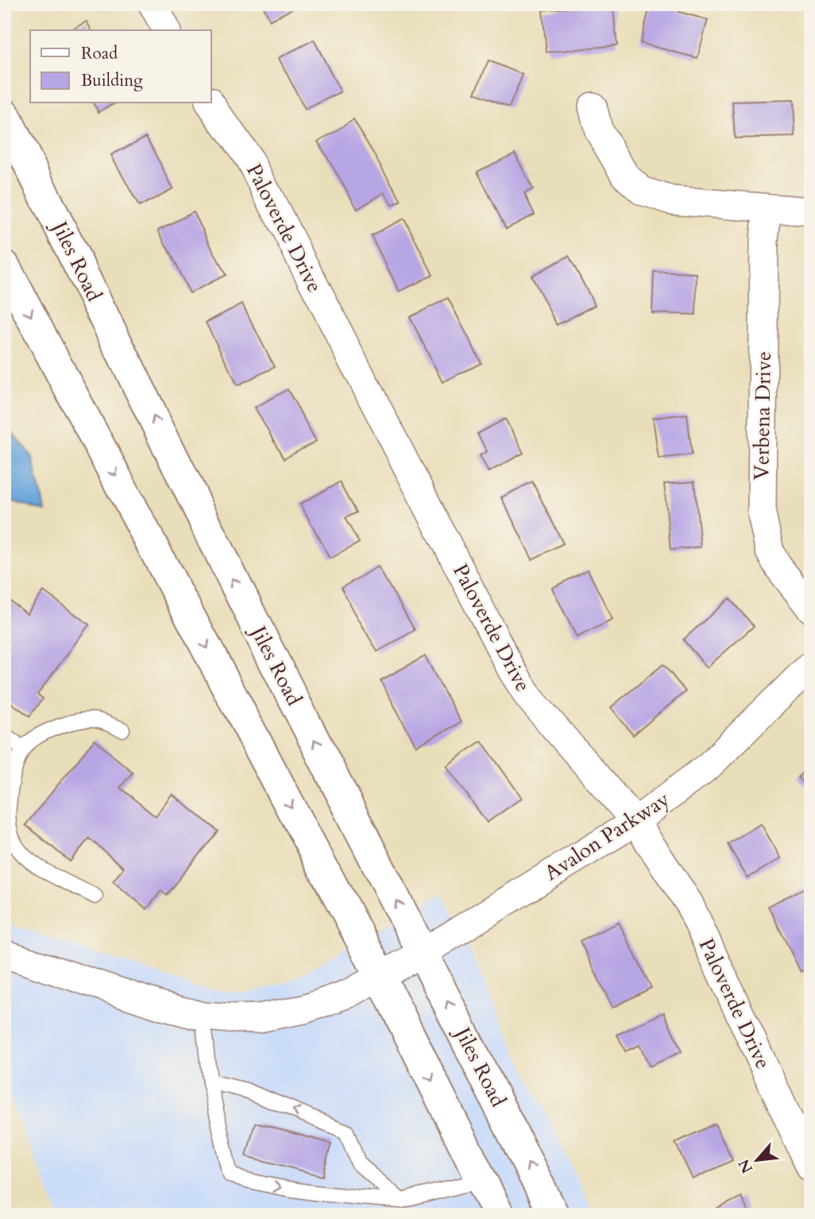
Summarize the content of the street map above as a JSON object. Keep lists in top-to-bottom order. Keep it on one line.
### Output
{"streets":{"street":["Paloverde Drive","Jiles Road","Verbena Drive","Avalon Parkway"]},"crossings":[["Paloverde Drive","Avalon Parkway"],["Jiles Road","Avalon Parkway"]],"legend":["Road","Building"],"north":"bottom left"}
